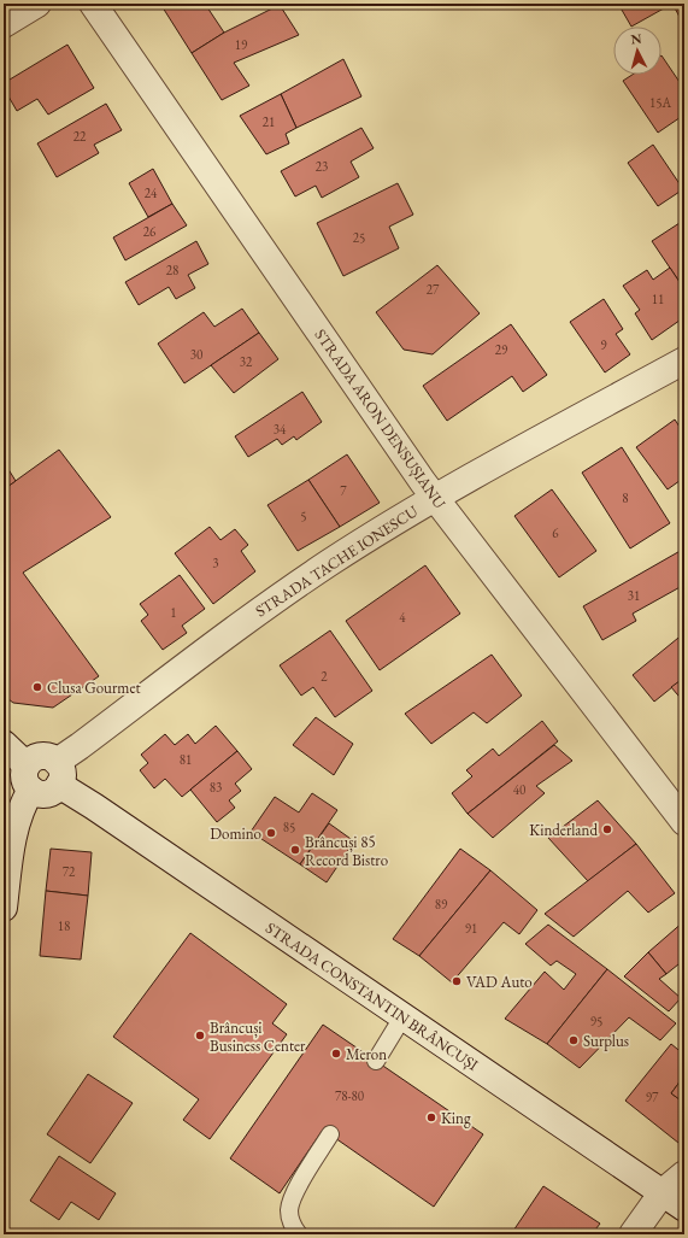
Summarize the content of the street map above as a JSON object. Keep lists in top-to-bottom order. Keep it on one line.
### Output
{"streets":{"street":["STRADA ARON DENSUȘIANU","STRADA TACHE IONESCU","STRADA CONSTANTIN BRÂNCUȘI"]},"crossings":[["STRADA ARON DENSUȘIANU","STRADA TACHE IONESCU"],["STRADA TACHE IONESCU","STRADA CONSTANTIN BRÂNCUȘI"]],"places":["Clusa Gourmet","Kinderland","Domino","Brâncuși 85 Record Bistro","VAD Auto","Brâncuși Business Center","Surplus","Meron","King"],"house_numbers":["19","15A","21","22","23","24","26","25","28","27","11","9","29","30","32","34","7","8","5","6","3","31","1","4","2","81","83","40","85","72","89","18","91","95","78-80","97"],"north":"top"}
